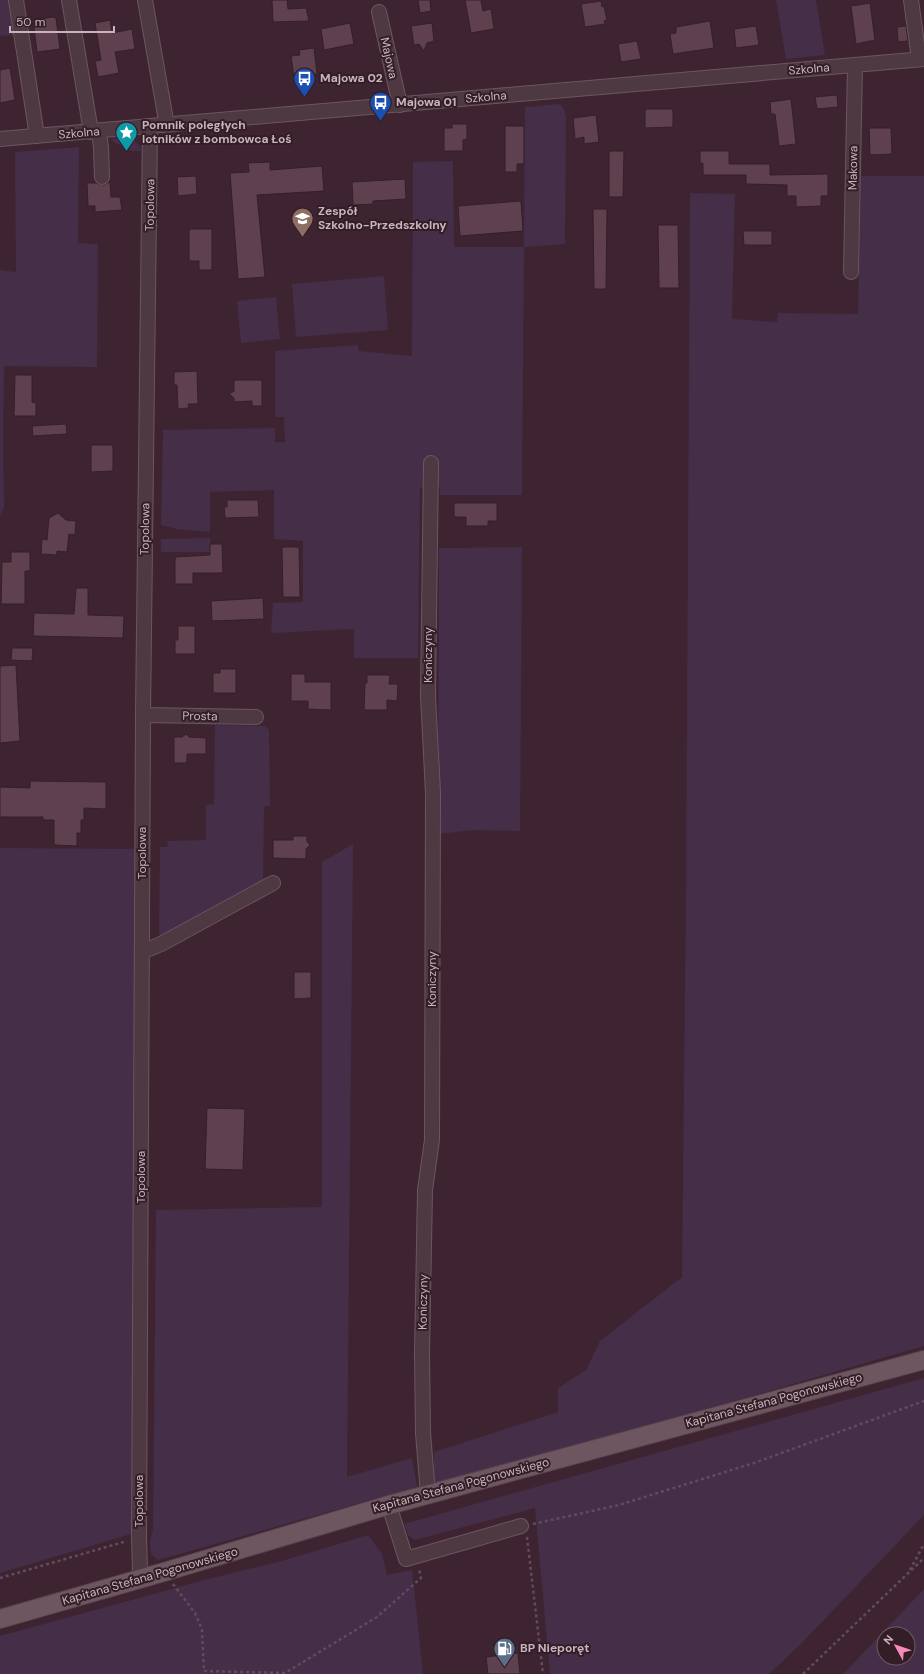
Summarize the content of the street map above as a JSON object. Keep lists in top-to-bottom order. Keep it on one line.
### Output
{"streets":{"main road":["Kapitana Stefana Pogonowskiego"],"street":["Majowa","Szkolna","Makowa","Topolowa","Koniczyny","Prosta"]},"crossings":[["Majowa","Szkolna"],["Szkolna","Makowa"],["Szkolna","Topolowa"],["Topolowa","Prosta"],["Topolowa","Kapitana Stefana Pogonowskiego"],["Koniczyny","Kapitana Stefana Pogonowskiego"]],"places":{"bus stop":["Majowa 02","Majowa 01"],"place":["Pomnik poległych lotników z bombowca Łoś"],"school or university":["Zespół Szkolno-Przedszkolny"],"fuel station":["BP Nieporęt"]},"scale_bar":"50 m","north":"top left"}
